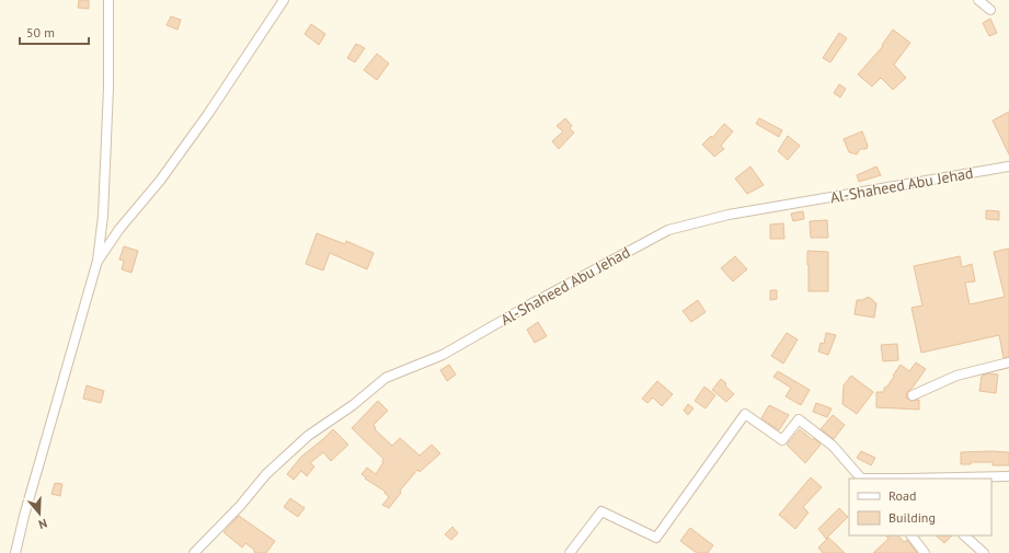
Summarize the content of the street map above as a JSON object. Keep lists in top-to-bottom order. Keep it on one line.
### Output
{"streets":{"street":["Al-Shaheed Abu Jehad"]},"legend":["Road","Building"],"scale_bar":"50 m","north":"bottom"}
